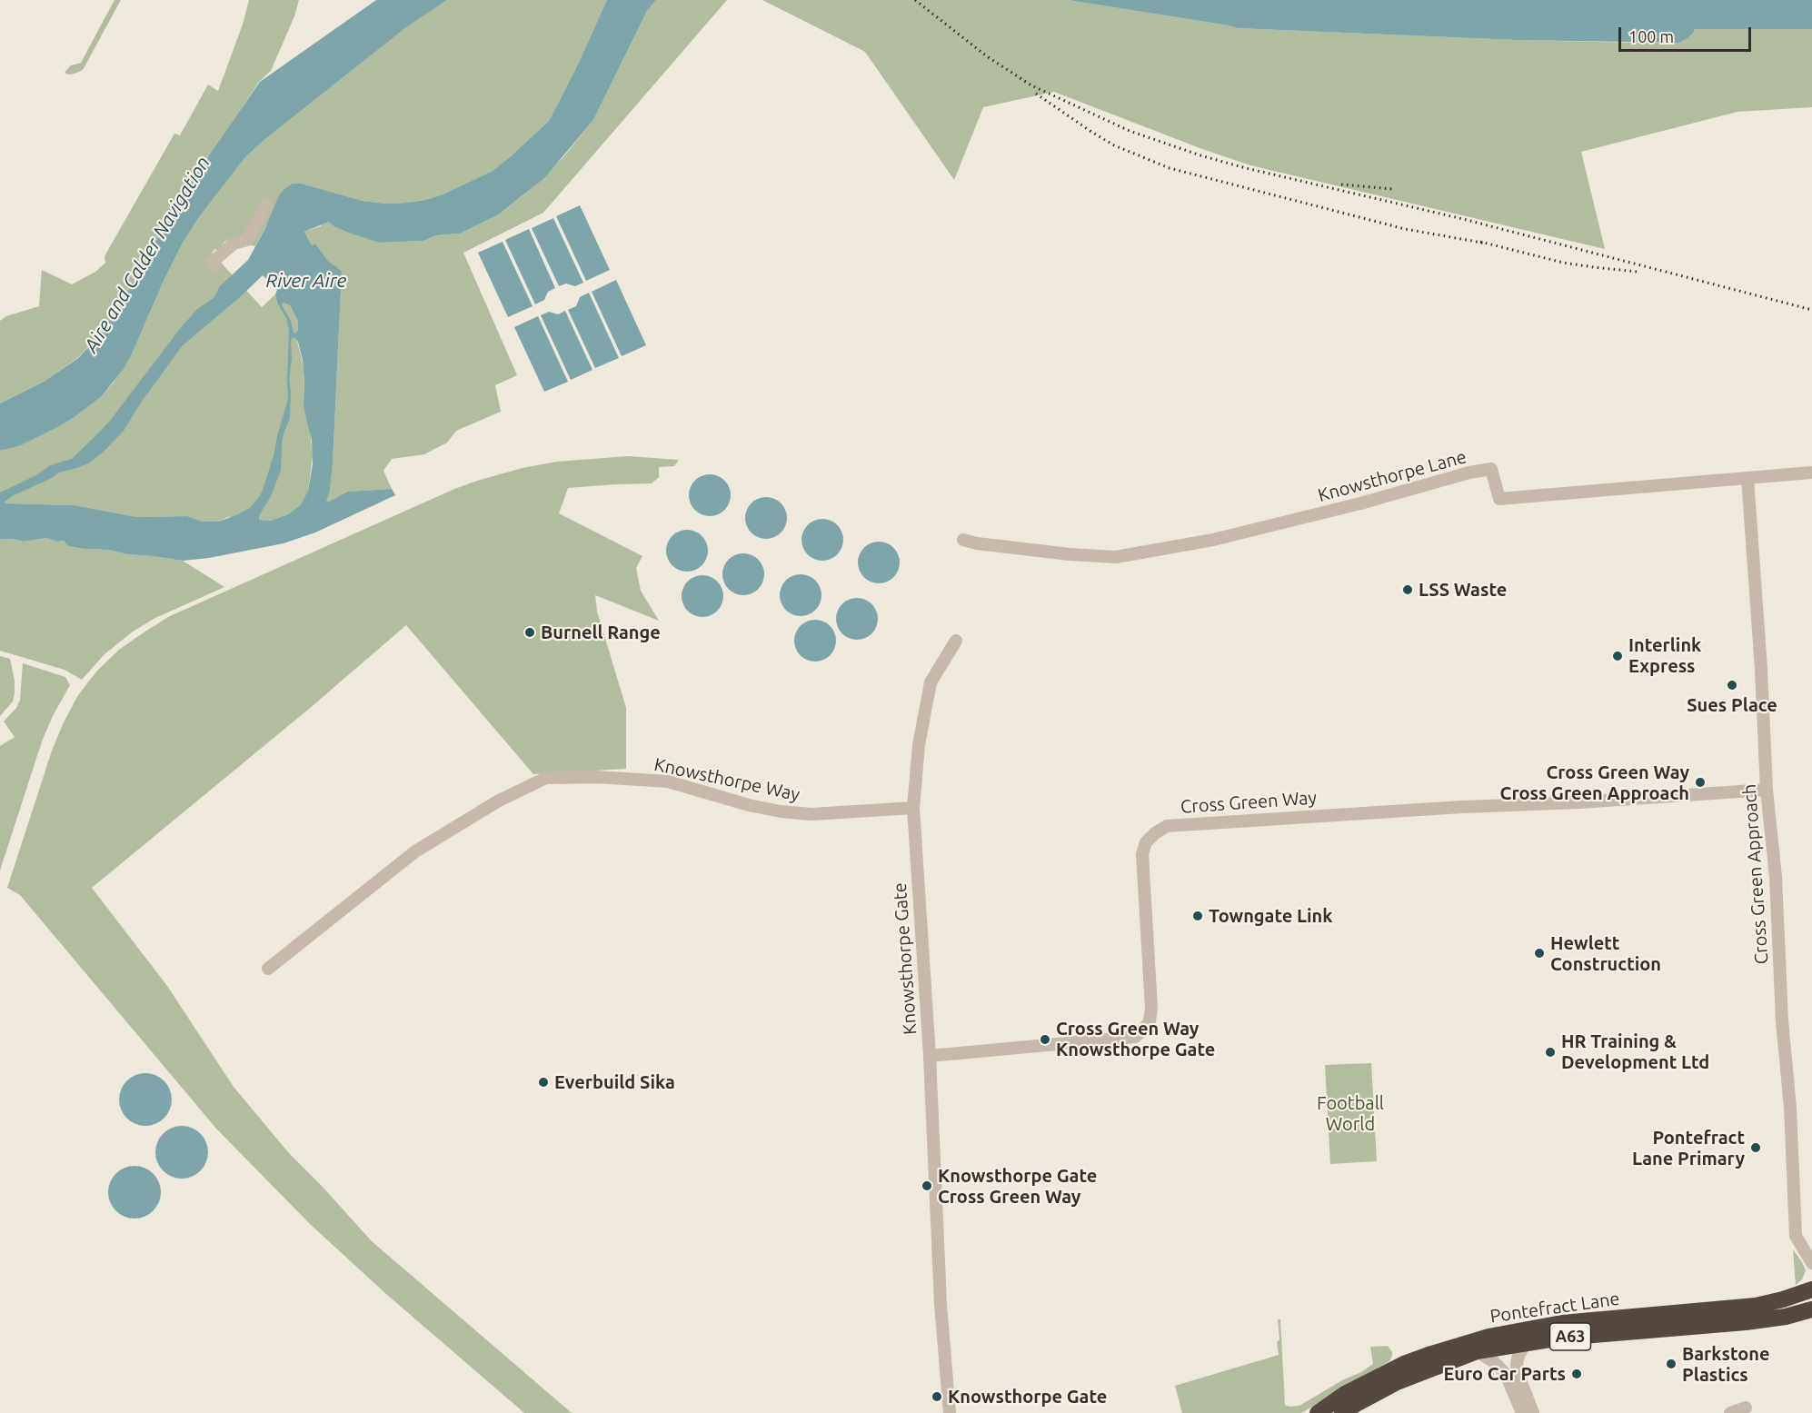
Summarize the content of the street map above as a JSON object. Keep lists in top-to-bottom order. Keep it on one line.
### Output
{"streets":{"highway":["Pontefract Lane","A63"],"street":["Knowsthorpe Lane","Knowsthorpe Way","Cross Green Way","Cross Green Approach","Knowsthorpe Gate"]},"crossings":[["Knowsthorpe Lane","Cross Green Approach"],["Knowsthorpe Way","Knowsthorpe Gate"],["Cross Green Way","Cross Green Approach"],["Cross Green Way","Knowsthorpe Gate"]],"water":["Aire and Calder Navigation","River Aire"],"parks":["Football World"],"places":["LSS Waste","Burnell Range","Interlink Express","Sues Place","Cross Green Way Cross Green Approach","Towngate Link","Hewlett Construction","Cross Green Way Knowsthorpe Gate","HR Training & Development Ltd","Everbuild Sika","Pontefract Lane Primary","Knowsthorpe Gate Cross Green Way","Barkstone Plastics","Euro Car Parts","Knowsthorpe Gate"],"scale_bar":"100 m"}
